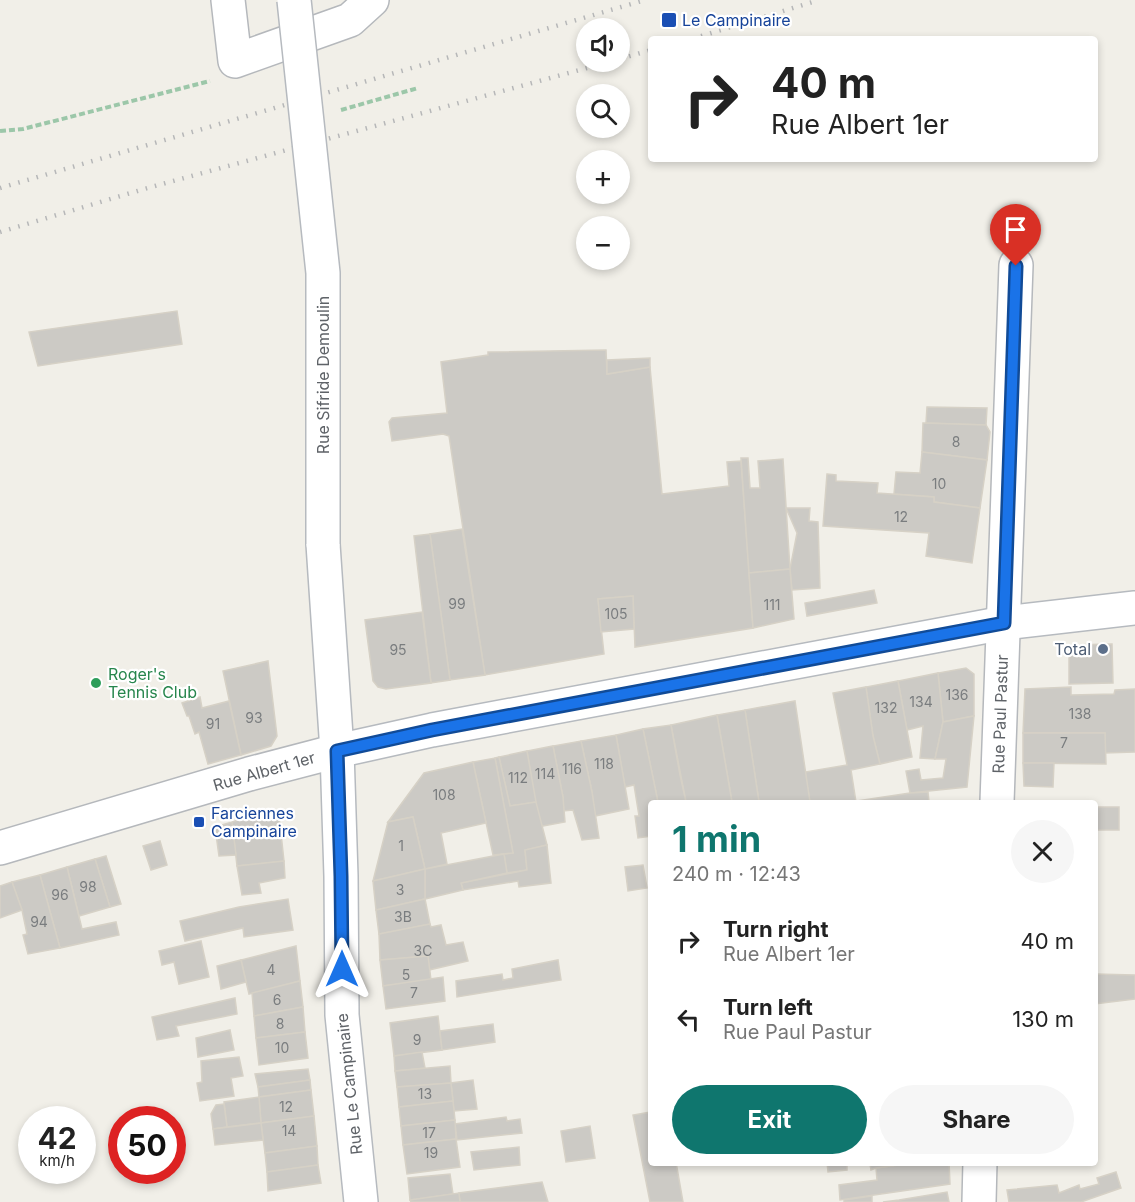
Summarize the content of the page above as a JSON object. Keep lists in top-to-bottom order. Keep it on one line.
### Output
{"streets":{"main road":["Rue Sifride Demoulin","Rue Paul Pastur","Rue Albert 1er","Rue Le Campinaire"]},"crossings":[["Rue Sifride Demoulin","Rue Albert 1er"],["Rue Sifride Demoulin","Rue Le Campinaire"],["Rue Paul Pastur","Rue Albert 1er"],["Rue Albert 1er","Rue Le Campinaire"]],"places":{"transit":["Le Campinaire","Farciennes Campinaire"],"other":["Total","Roger's Tennis Club"]},"house_numbers":["8","10","12","99","111","105","95","136","134","132","138","93","91","7","118","116","114","112","108","1","98","3","96","3B","94","3C","4","5","7","6","8","9","10","13","12","14","17","19"],"page":{"map_buttons":["+","−"],"turn":["40 m","Rue Albert 1er"],"heading":["1 min","240 m · 12:43"],"list":[{"name":"Turn right","note":"Rue Albert 1er","value":"40 m"},{"name":"Turn left","note":"Rue Paul Pastur","value":"130 m"}],"buttons":["Exit","Share"],"speed":"42 km/h","limit":"50"}}
